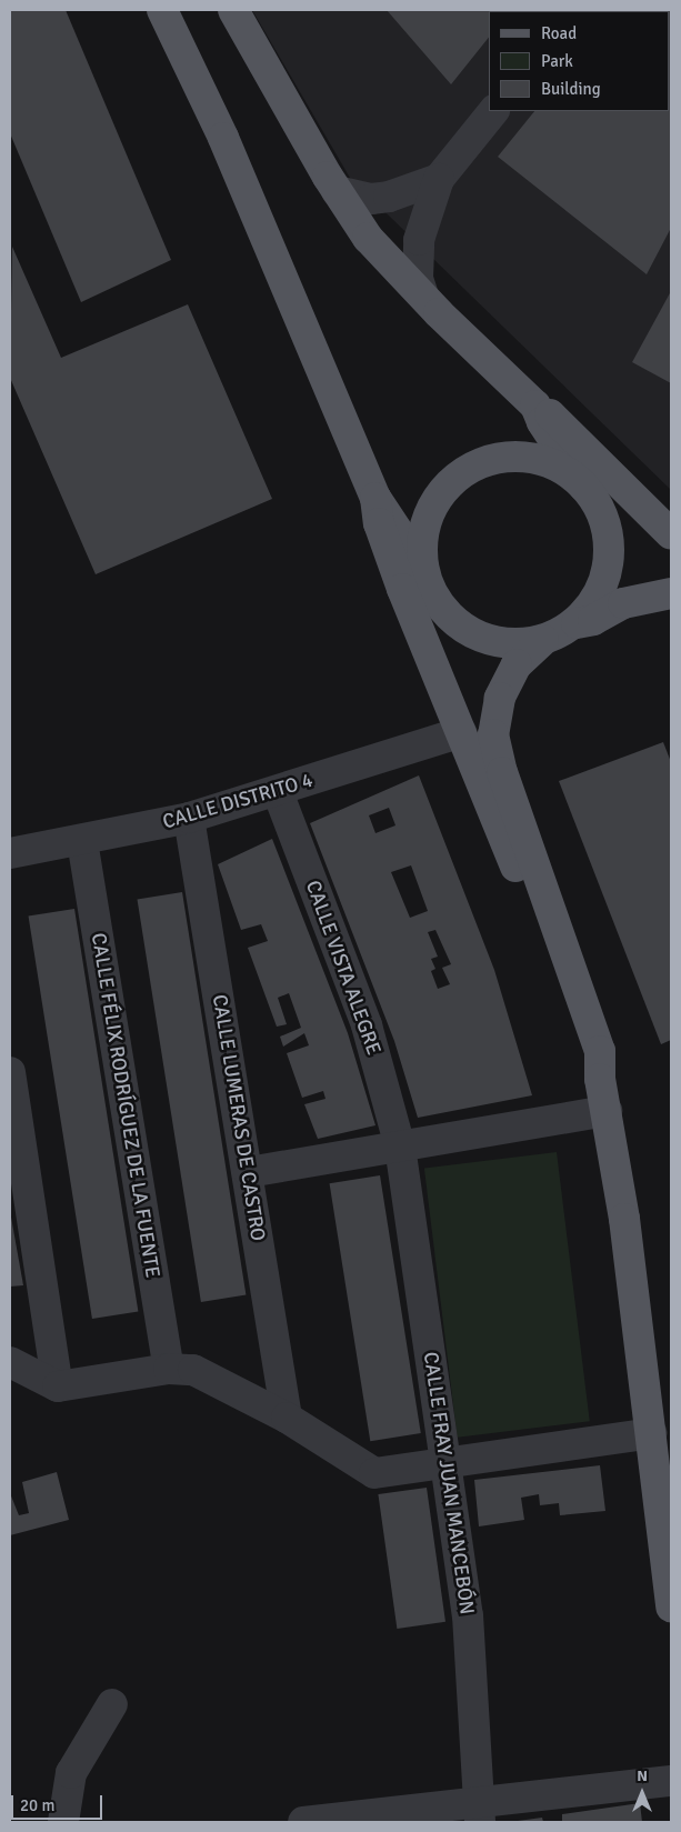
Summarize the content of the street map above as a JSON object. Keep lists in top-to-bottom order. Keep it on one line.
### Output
{"streets":{"street":["CALLE DISTRITO 4","CALLE VISTA ALEGRE","CALLE FÉLIX RODRÍGUEZ DE LA FUENTE","CALLE LUMERAS DE CASTRO","CALLE FRAY JUAN MANCEBÓN"]},"crossings":[["CALLE DISTRITO 4","CALLE VISTA ALEGRE"],["CALLE DISTRITO 4","CALLE FÉLIX RODRÍGUEZ DE LA FUENTE"],["CALLE DISTRITO 4","CALLE LUMERAS DE CASTRO"],["CALLE VISTA ALEGRE","CALLE FRAY JUAN MANCEBÓN"]],"legend":["Road","Park","Building"],"scale_bar":"20 m","north":"top"}
